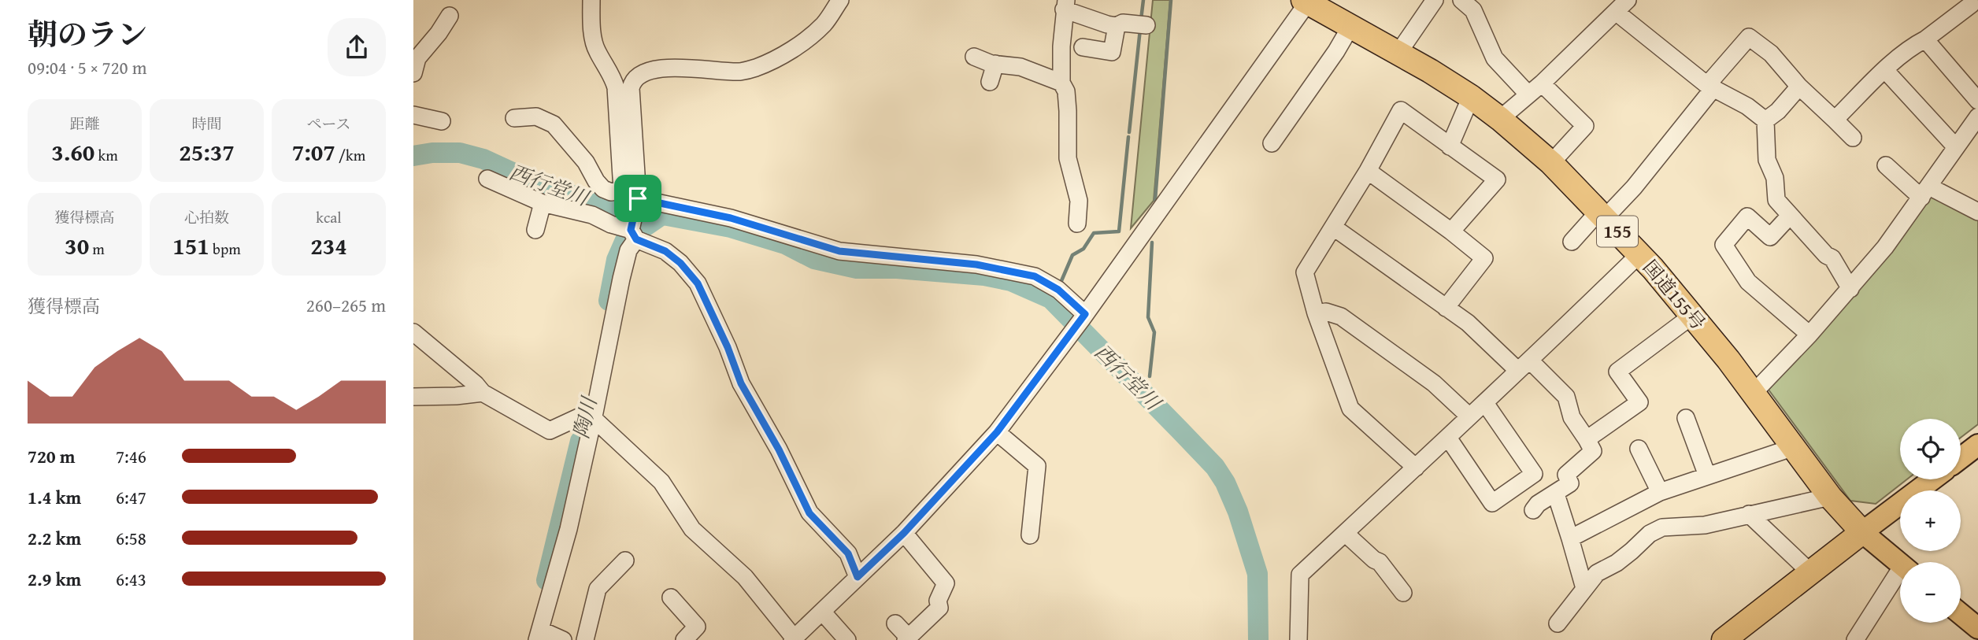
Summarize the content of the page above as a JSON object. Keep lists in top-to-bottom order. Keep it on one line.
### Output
{"streets":{"highway":["155","国道155号"]},"water":["西行堂川","陶川"],"page":{"heading":["朝のラン","09:04 · 5 × 720 m"],"stats":[["距離","3.60 km"],["時間","25:37"],["ペース","7:07 /km"],["獲得標高","30 m"],["心拍数","151 bpm"],["kcal","234"]],"chart":["獲得標高","260–265 m"],"map_buttons":["+","−"],"list":[{"name":"720 m","note":"7:46"},{"name":"1.4 km","note":"6:47"},{"name":"2.2 km","note":"6:58"},{"name":"2.9 km","note":"6:43"}]}}
